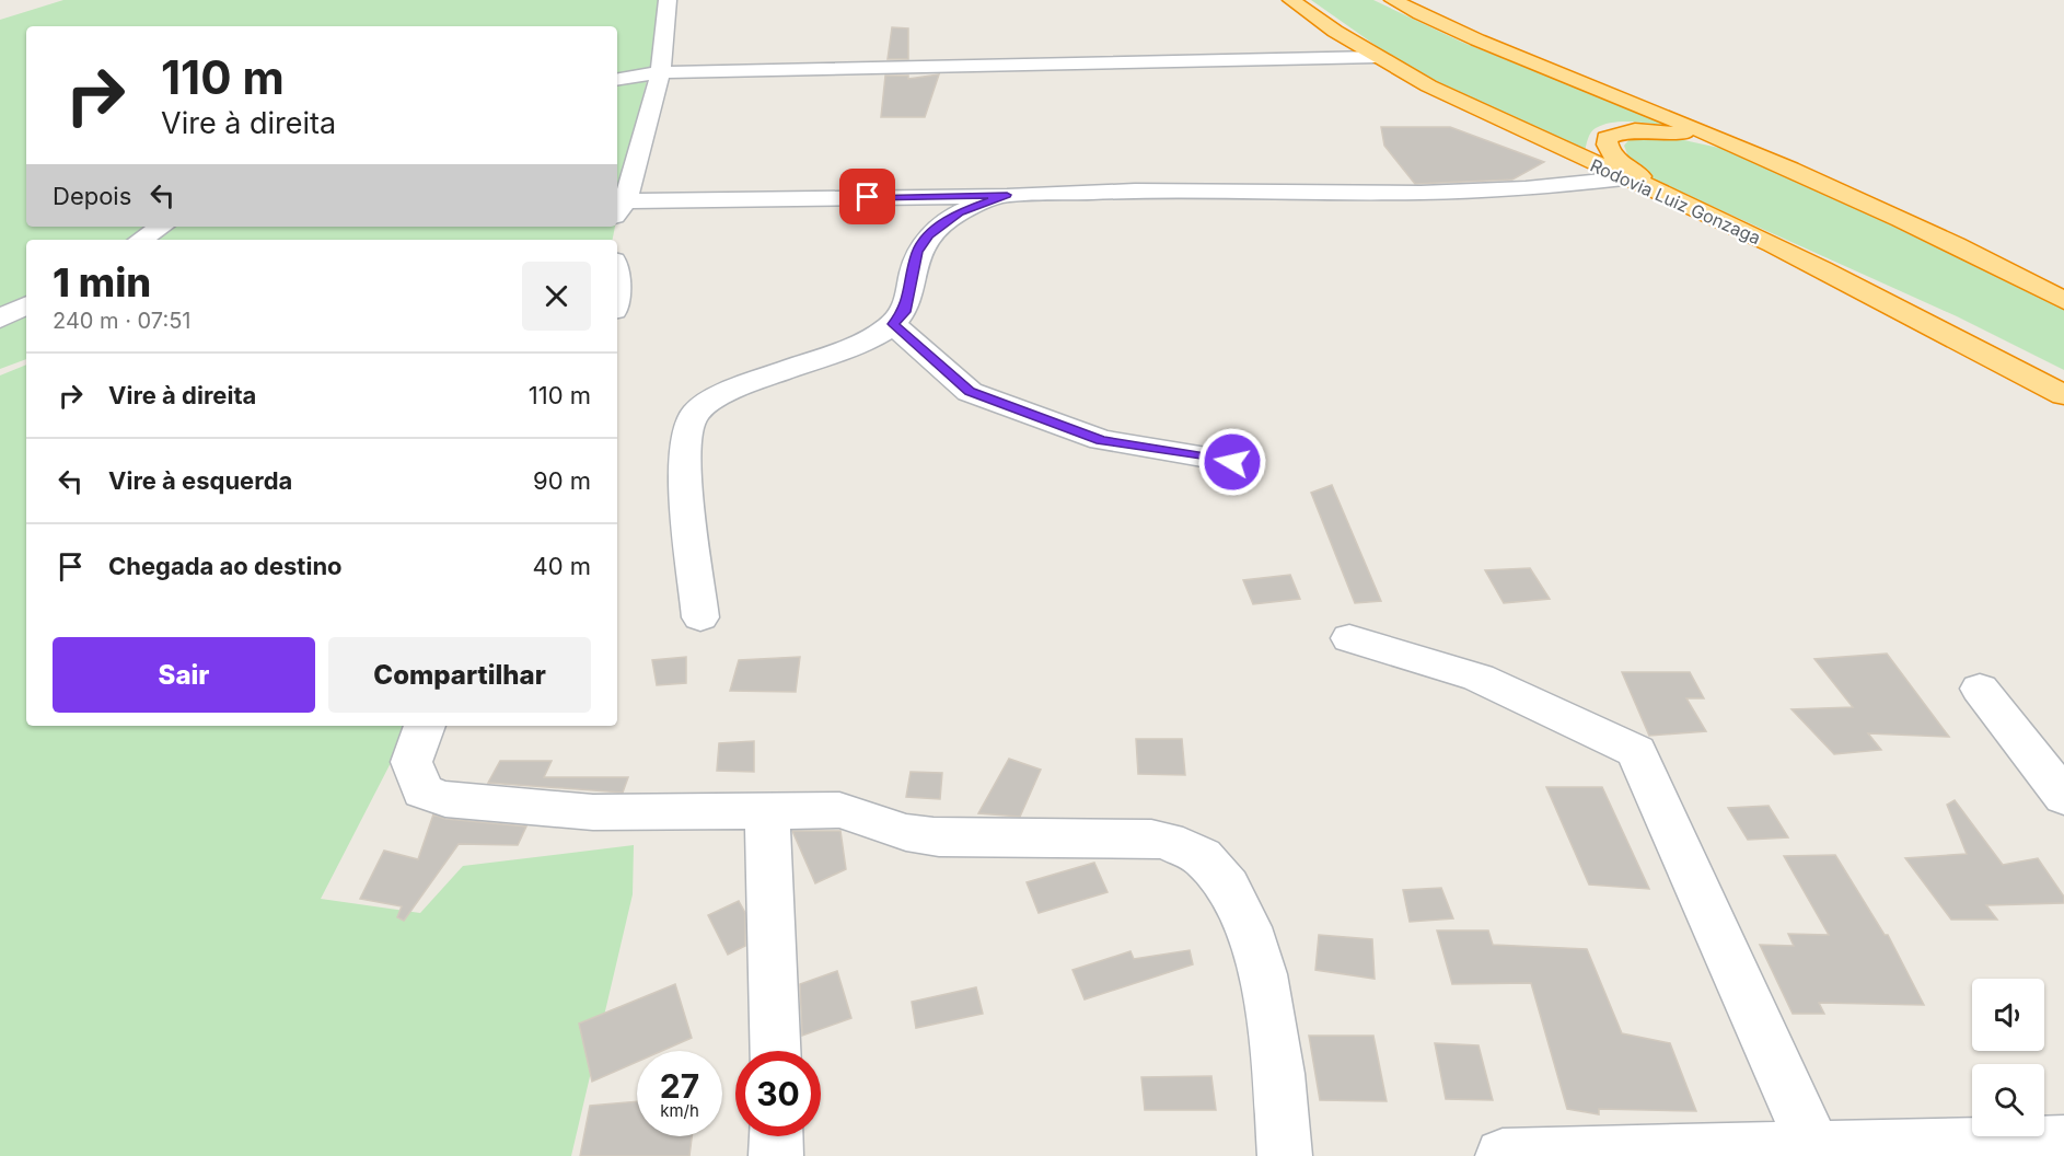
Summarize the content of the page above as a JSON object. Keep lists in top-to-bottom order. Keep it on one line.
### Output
{"streets":{"highway":["Rodovia Luiz Gonzaga"]},"page":{"turn":["110 m","Vire à direita"],"then":"Depois","heading":["1 min","240 m · 07:51"],"list":[{"name":"Vire à direita","value":"110 m"},{"name":"Vire à esquerda","value":"90 m"},{"name":"Chegada ao destino","value":"40 m"}],"buttons":["Sair","Compartilhar"],"speed":"27 km/h","limit":"30"}}
